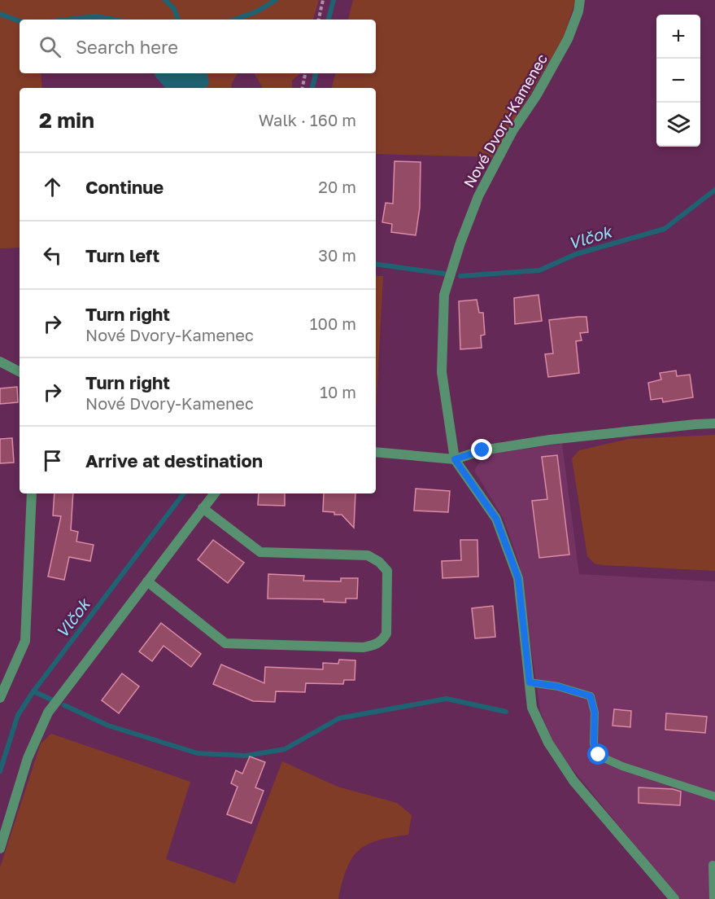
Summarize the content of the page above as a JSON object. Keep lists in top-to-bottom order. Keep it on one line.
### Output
{"streets":{"street":["Nové Dvory-Kamenec"]},"water":["Vlčok"],"page":{"map_buttons":["+","−"],"search":"Search here","heading":["2 min","Walk · 160 m"],"list":[["Continue","20 m"],["Turn left","30 m"],["Turn right","Nové Dvory-Kamenec","100 m"],["Turn right","Nové Dvory-Kamenec","10 m"],"Arrive at destination"]}}
